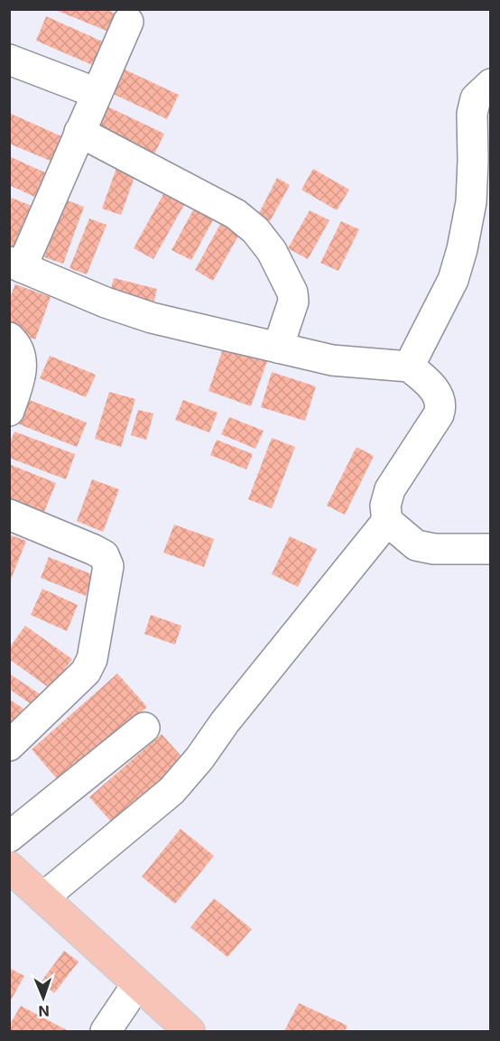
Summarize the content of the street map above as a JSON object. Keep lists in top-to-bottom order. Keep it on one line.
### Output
{"north":"bottom"}
